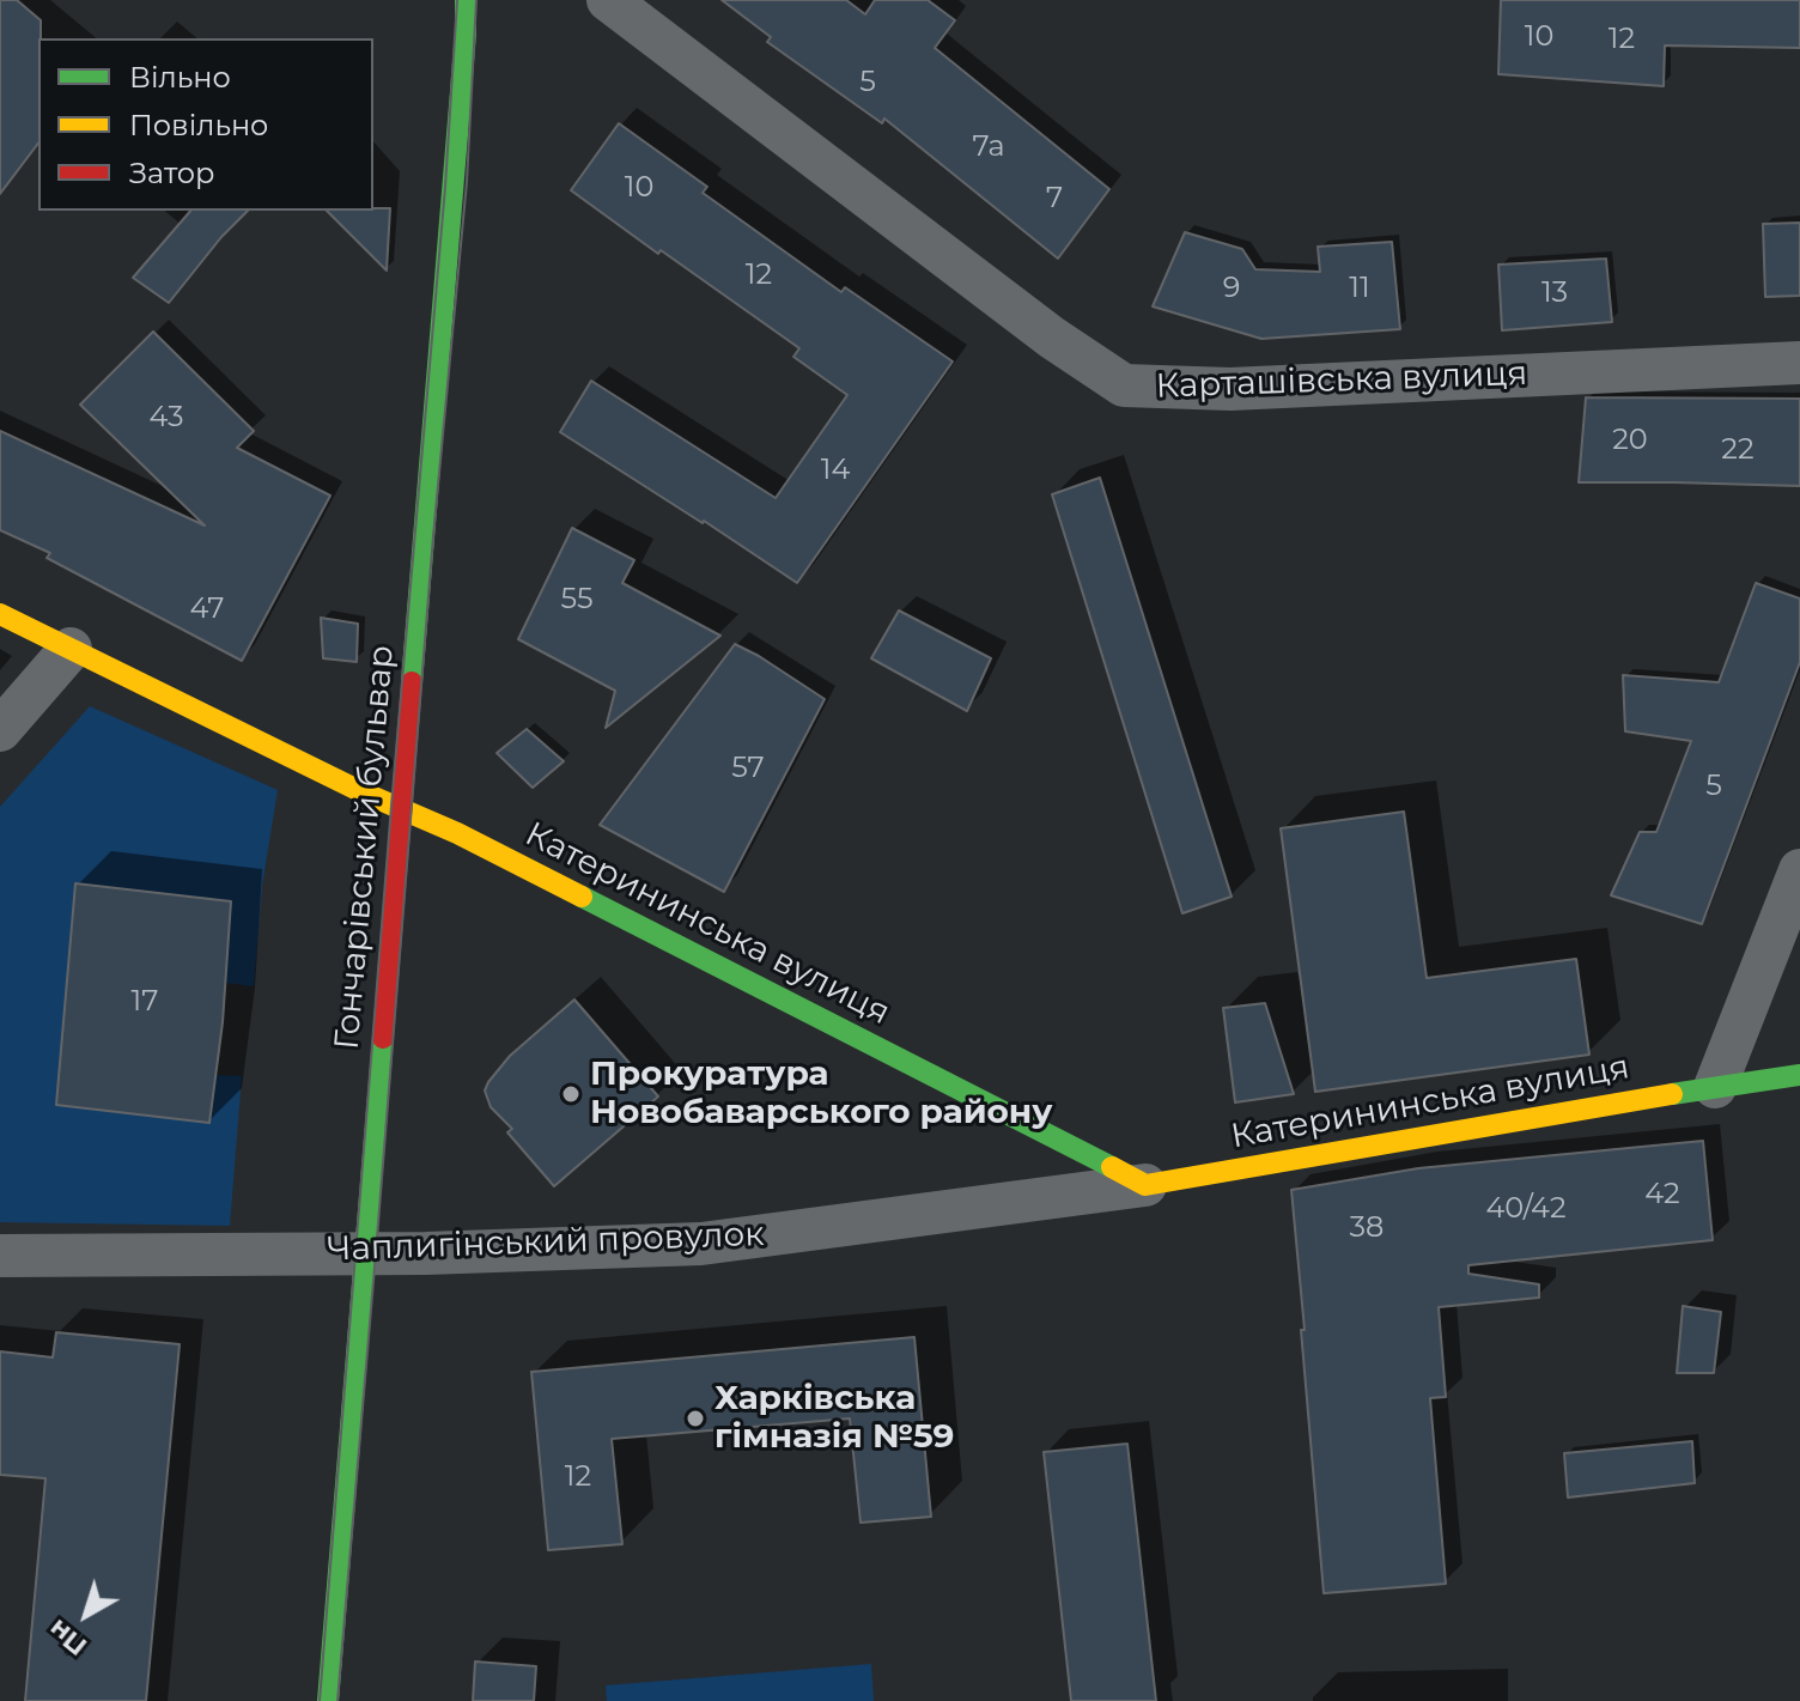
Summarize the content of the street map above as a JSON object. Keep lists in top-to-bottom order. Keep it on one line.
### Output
{"streets":{"street":["Карташівська вулиця","Гончарівський бульвар","Катерининська вулиця","Чаплигінський провулок"]},"crossings":[["Гончарівський бульвар","Катерининська вулиця"],["Гончарівський бульвар","Чаплигінський провулок"],["Катерининська вулиця","Чаплигінський провулок"]],"places":["Прокуратура Новобаварського району","Харківська гімназія №59"],"house_numbers":["10","12","5","7а","10","7","12","9","11","13","43","20","22","14","55","47","57","5","17","42","40/42","38","12"],"legend":["Вільно","Повільно","Затор"],"north":"bottom left"}
